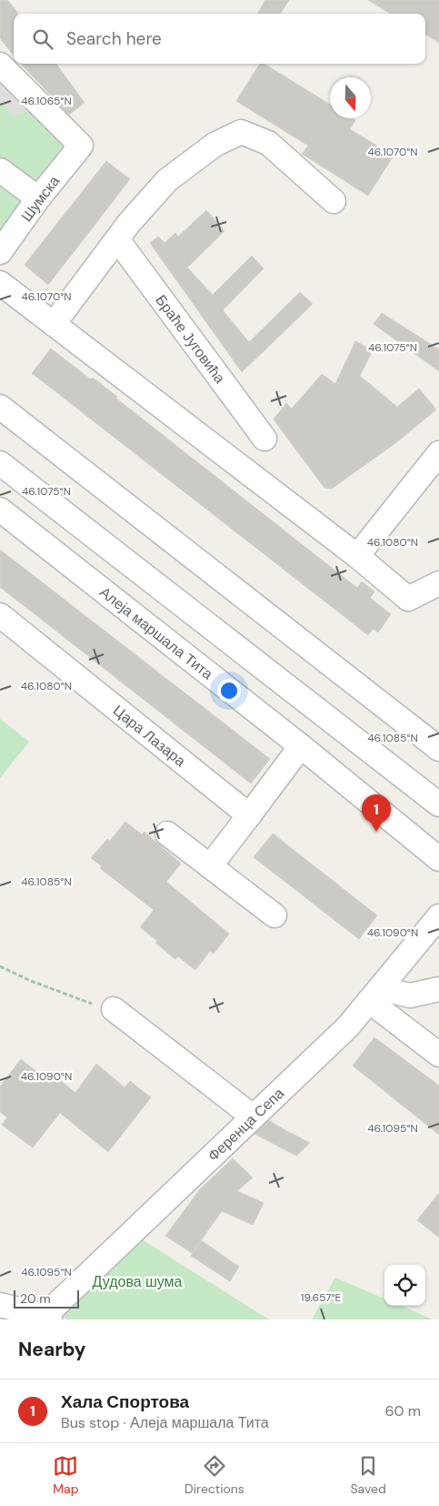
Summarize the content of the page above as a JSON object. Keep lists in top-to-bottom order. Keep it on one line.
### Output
{"streets":{"street":["Шумска","Браће Југовића","Алеја маршала Тита","Цара Лазара","Ференца Сепа"]},"parks":["Дудова шума"],"scale_bar":"20 m","north":"bottom","page":{"search":"Search here","pins":"1","scale":"20 m","heading":"Nearby","list":[{"mark":"1","name":"Хала Спортова","note":"Bus stop · Алеја маршала Тита","value":"60 m"}],"nav":["Map","Directions","Saved"]},"coordinates":["46.1065°N","46.1070°N","46.1075°N","46.1080°N","46.1085°N","46.1090°N","46.1095°N","19.657°E"]}
